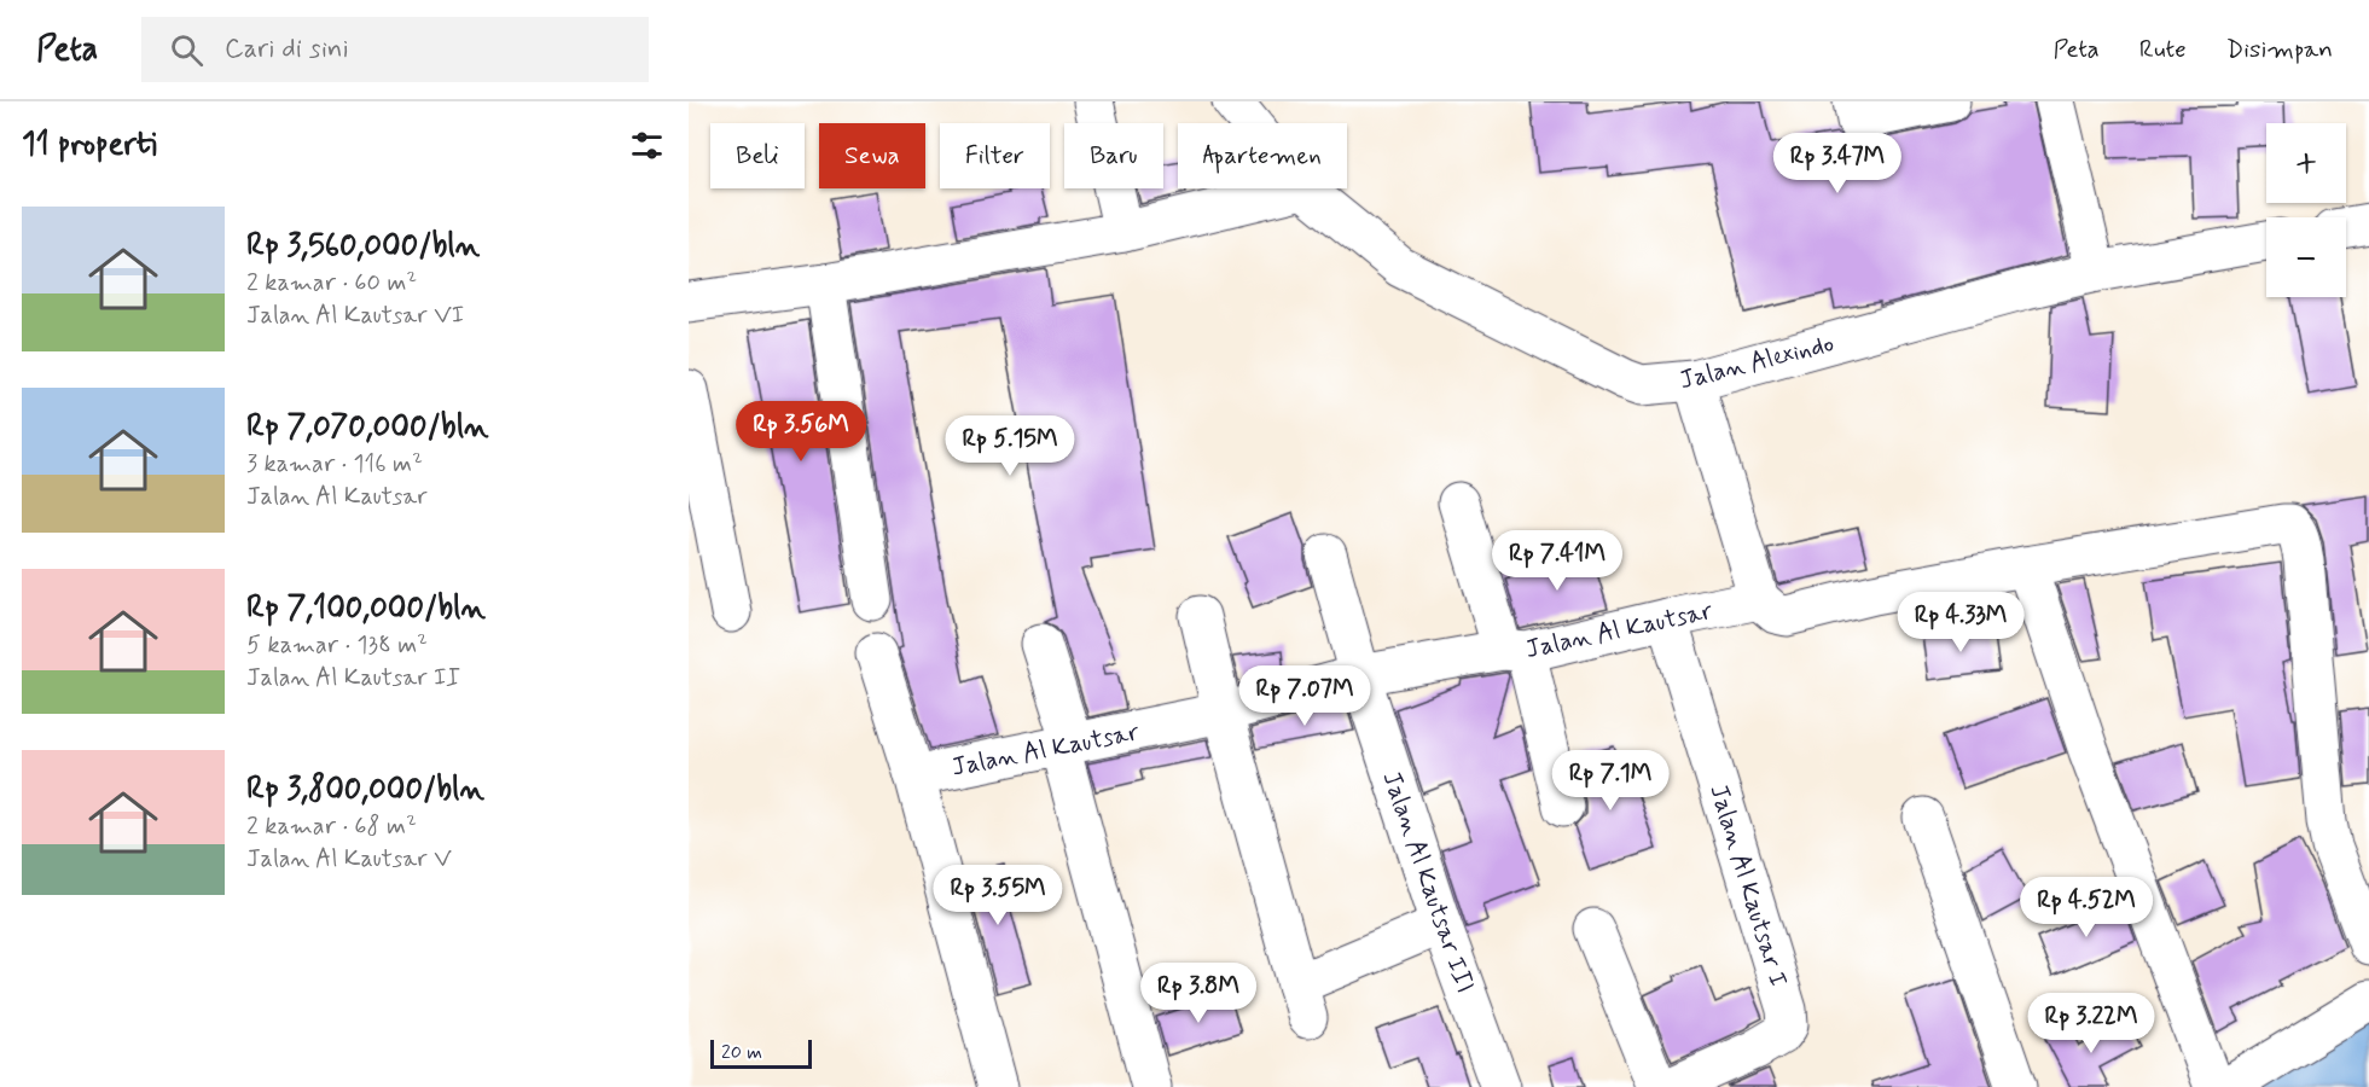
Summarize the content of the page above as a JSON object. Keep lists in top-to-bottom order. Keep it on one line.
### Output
{"streets":{"street":["Jalan Alexindo","Jalan Al Kautsar","Jalan Al Kautsar III","Jalan Al Kautsar I"]},"crossings":[["Jalan Al Kautsar","Jalan Al Kautsar III"],["Jalan Al Kautsar","Jalan Al Kautsar I"]],"scale_bar":"20 m","page":{"header":"Peta","search":"Cari di sini","nav":["Peta","Rute","Disimpan"],"heading":"11 properti","map_buttons":["+","−"],"chip":["Beli","Sewa","Filter","Baru","Apartemen"],"price":["Rp 3.47M","Rp 3.56M","Rp 5.15M","Rp 7.41M","Rp 4.33M","Rp 7.07M","Rp 7.1M","Rp 3.55M","Rp 4.52M","Rp 3.8M","Rp 3.22M"],"list":[{"name":"Rp 3,560,000/bln","note":"2 kamar · 60 m² · Jalan Al Kautsar VI"},{"name":"Rp 7,070,000/bln","note":"3 kamar · 116 m² · Jalan Al Kautsar"},{"name":"Rp 7,100,000/bln","note":"5 kamar · 138 m² · Jalan Al Kautsar II"},{"name":"Rp 3,800,000/bln","note":"2 kamar · 68 m² · Jalan Al Kautsar V"}],"scale":"20 m"}}
